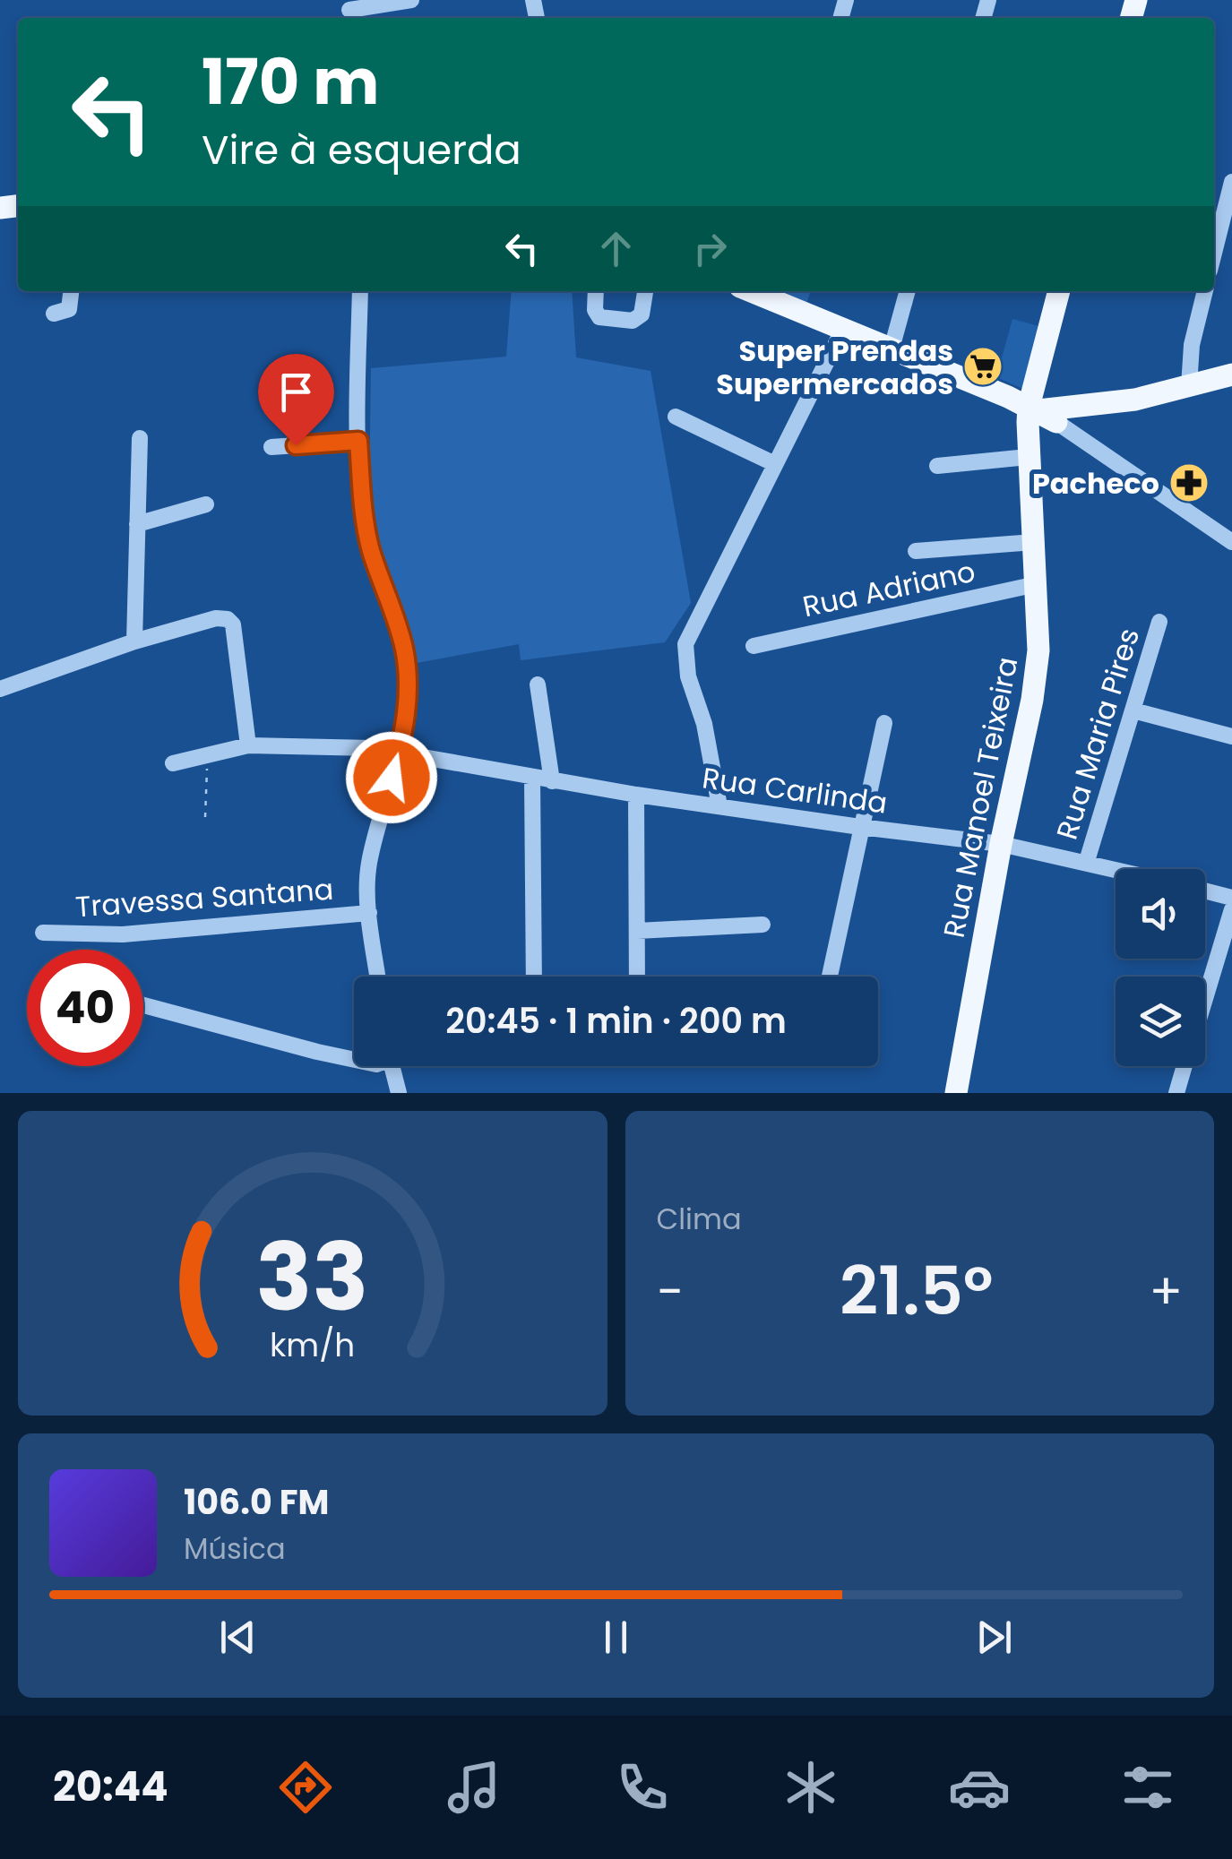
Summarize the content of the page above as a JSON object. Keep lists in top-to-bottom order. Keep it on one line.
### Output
{"streets":{"main road":["Rua Manoel Teixeira"],"street":["Rua Adriano","Rua Maria Pires","Rua Carlinda","Travessa Santana"]},"crossings":[["Rua Adriano","Rua Manoel Teixeira"],["Rua Maria Pires","Rua Carlinda"],["Rua Carlinda","Rua Manoel Teixeira"]],"places":{"supermarket":["Super Prendas Supermercados"],"pharmacy":["Pacheco"]},"page":{"turn":["170 m","Vire à esquerda"],"limit":"40","trip":"20:45 · 1 min · 200 m","tile":"Clima","heat":["−","21.5°","+"],"song":["106.0 FM","Música"],"tabs":"20:44","gauge":["33","km/h"]}}
